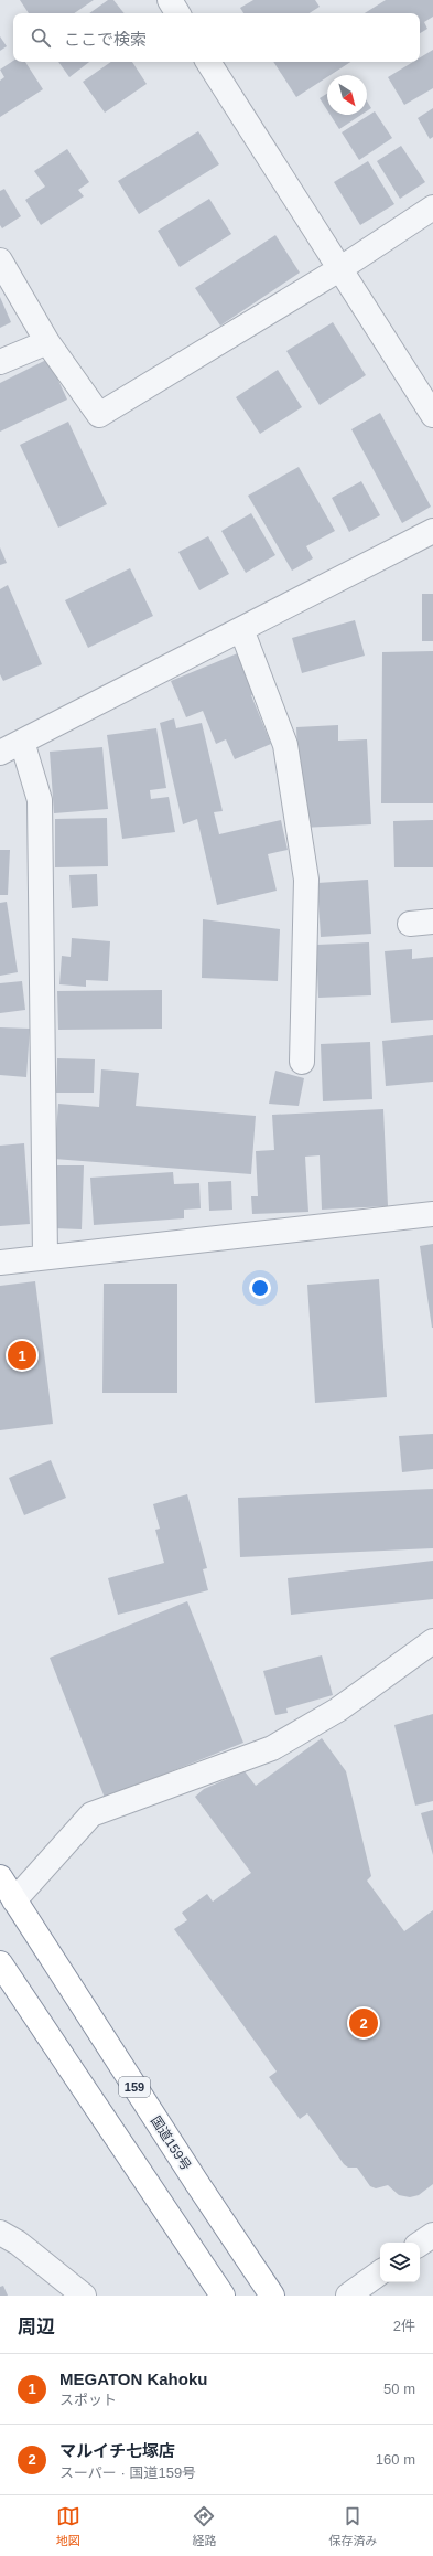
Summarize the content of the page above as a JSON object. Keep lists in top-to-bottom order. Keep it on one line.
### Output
{"streets":{"highway":["159","国道159号"]},"north":"bottom right","page":{"search":"ここで検索","pins":["1","2"],"heading":["周辺","2件"],"list":[{"mark":"1","name":"MEGATON Kahoku","note":"スポット","value":"50 m"},{"mark":"2","name":"マルイチ七塚店","note":"スーパー · 国道159号","value":"160 m"}],"nav":["地図","経路","保存済み"]}}
